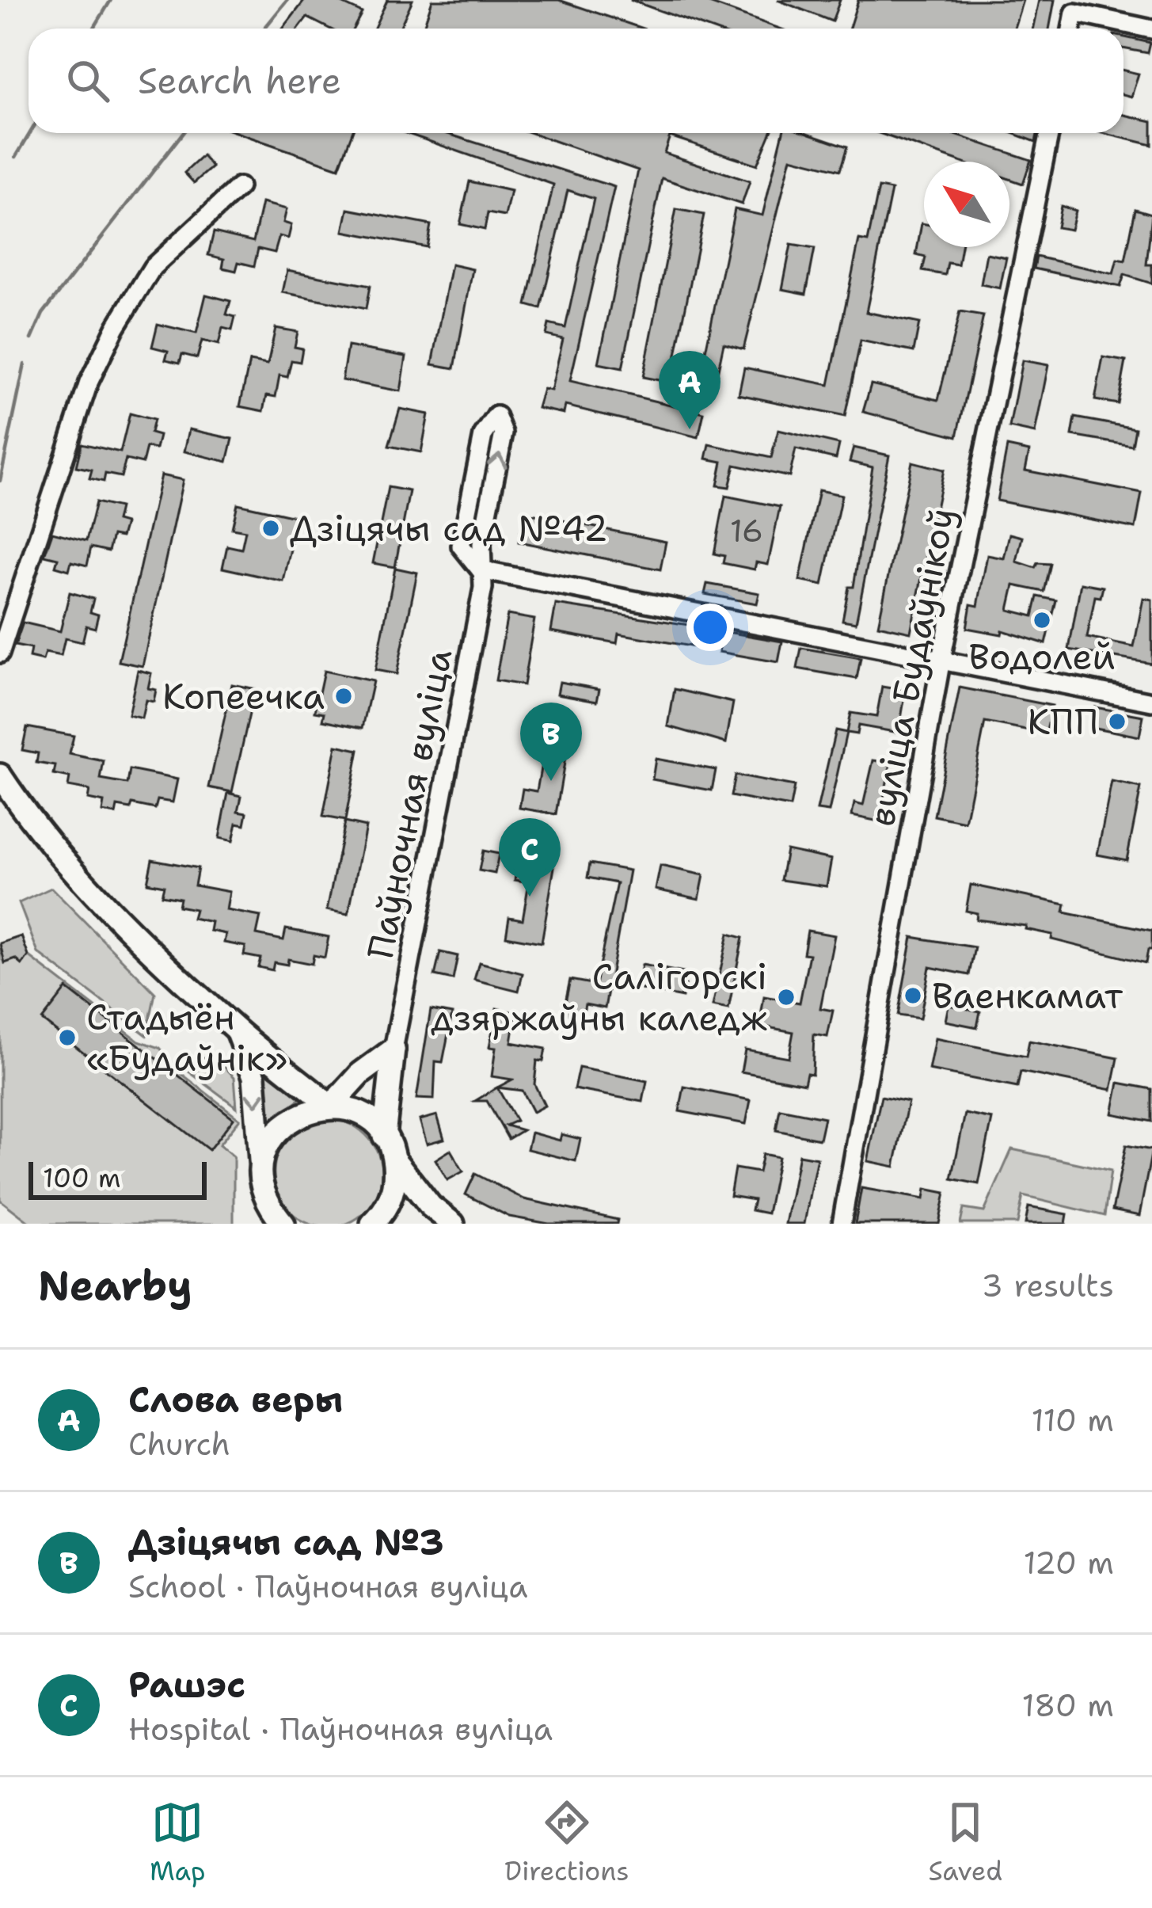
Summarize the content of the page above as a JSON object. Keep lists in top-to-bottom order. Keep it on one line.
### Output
{"streets":{"street":["вуліца Будаўнікоў","Паўночная вуліца"]},"places":["Дзіцячы сад №42","Водолей","Копеечка","КПП","Ваенкамат","Салігорскі дзяржаўны каледж","Стадыён «Будаўнік»"],"house_numbers":["16"],"scale_bar":"100 m","north":"top left","page":{"search":"Search here","pins":["A","B","C"],"scale":"100 m","heading":["Nearby","3 results"],"list":[{"mark":"A","name":"Слова веры","note":"Church","value":"110 m"},{"mark":"B","name":"Дзіцячы сад №3","note":"School · Паўночная вуліца","value":"120 m"},{"mark":"C","name":"Рашэс","note":"Hospital · Паўночная вуліца","value":"180 m"}],"nav":["Map","Directions","Saved"]}}
